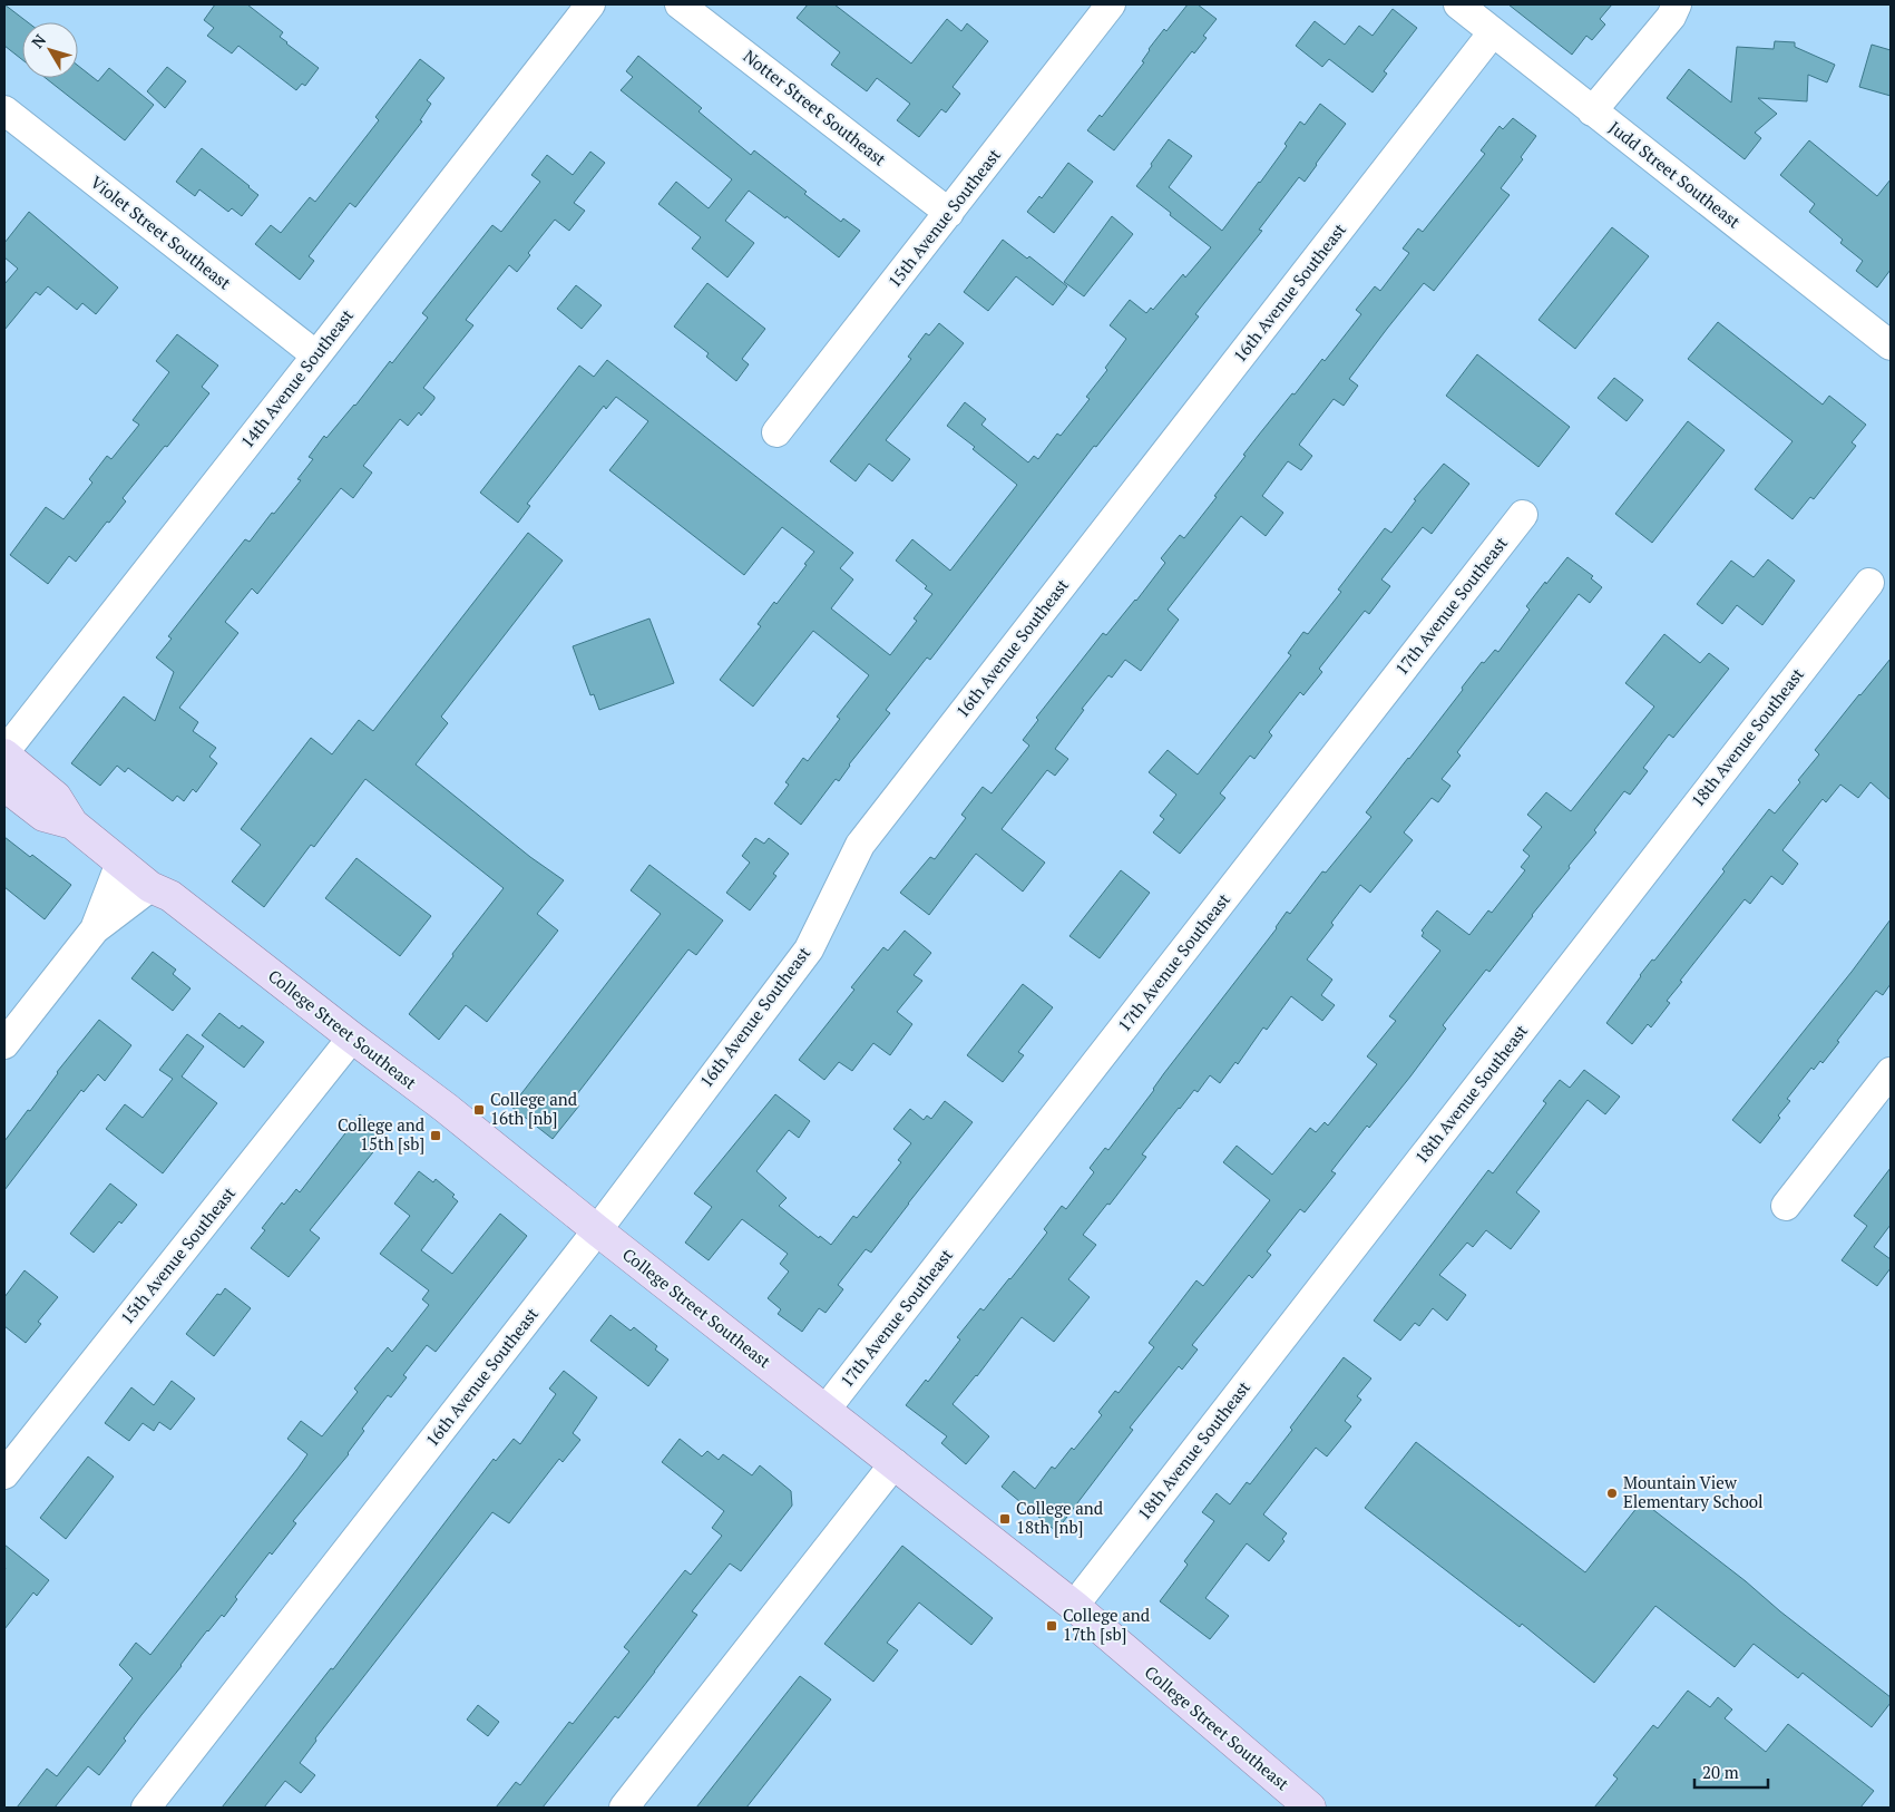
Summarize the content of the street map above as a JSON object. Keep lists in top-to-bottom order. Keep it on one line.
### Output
{"streets":{"main road":["College Street Southeast"],"street":["Notter Street Southeast","Judd Street Southeast","15th Avenue Southeast","Violet Street Southeast","16th Avenue Southeast","14th Avenue Southeast","17th Avenue Southeast","18th Avenue Southeast"]},"crossings":[["Notter Street Southeast","15th Avenue Southeast"],["Judd Street Southeast","16th Avenue Southeast"],["15th Avenue Southeast","College Street Southeast"],["Violet Street Southeast","14th Avenue Southeast"],["16th Avenue Southeast","College Street Southeast"],["14th Avenue Southeast","College Street Southeast"],["17th Avenue Southeast","College Street Southeast"],["18th Avenue Southeast","College Street Southeast"]],"places":{"transit":["College and 16th [nb]","College and 15th [sb]","College and 18th [nb]","College and 17th [sb]"],"other":["Mountain View Elementary School"]},"scale_bar":"20 m","north":"top left"}
